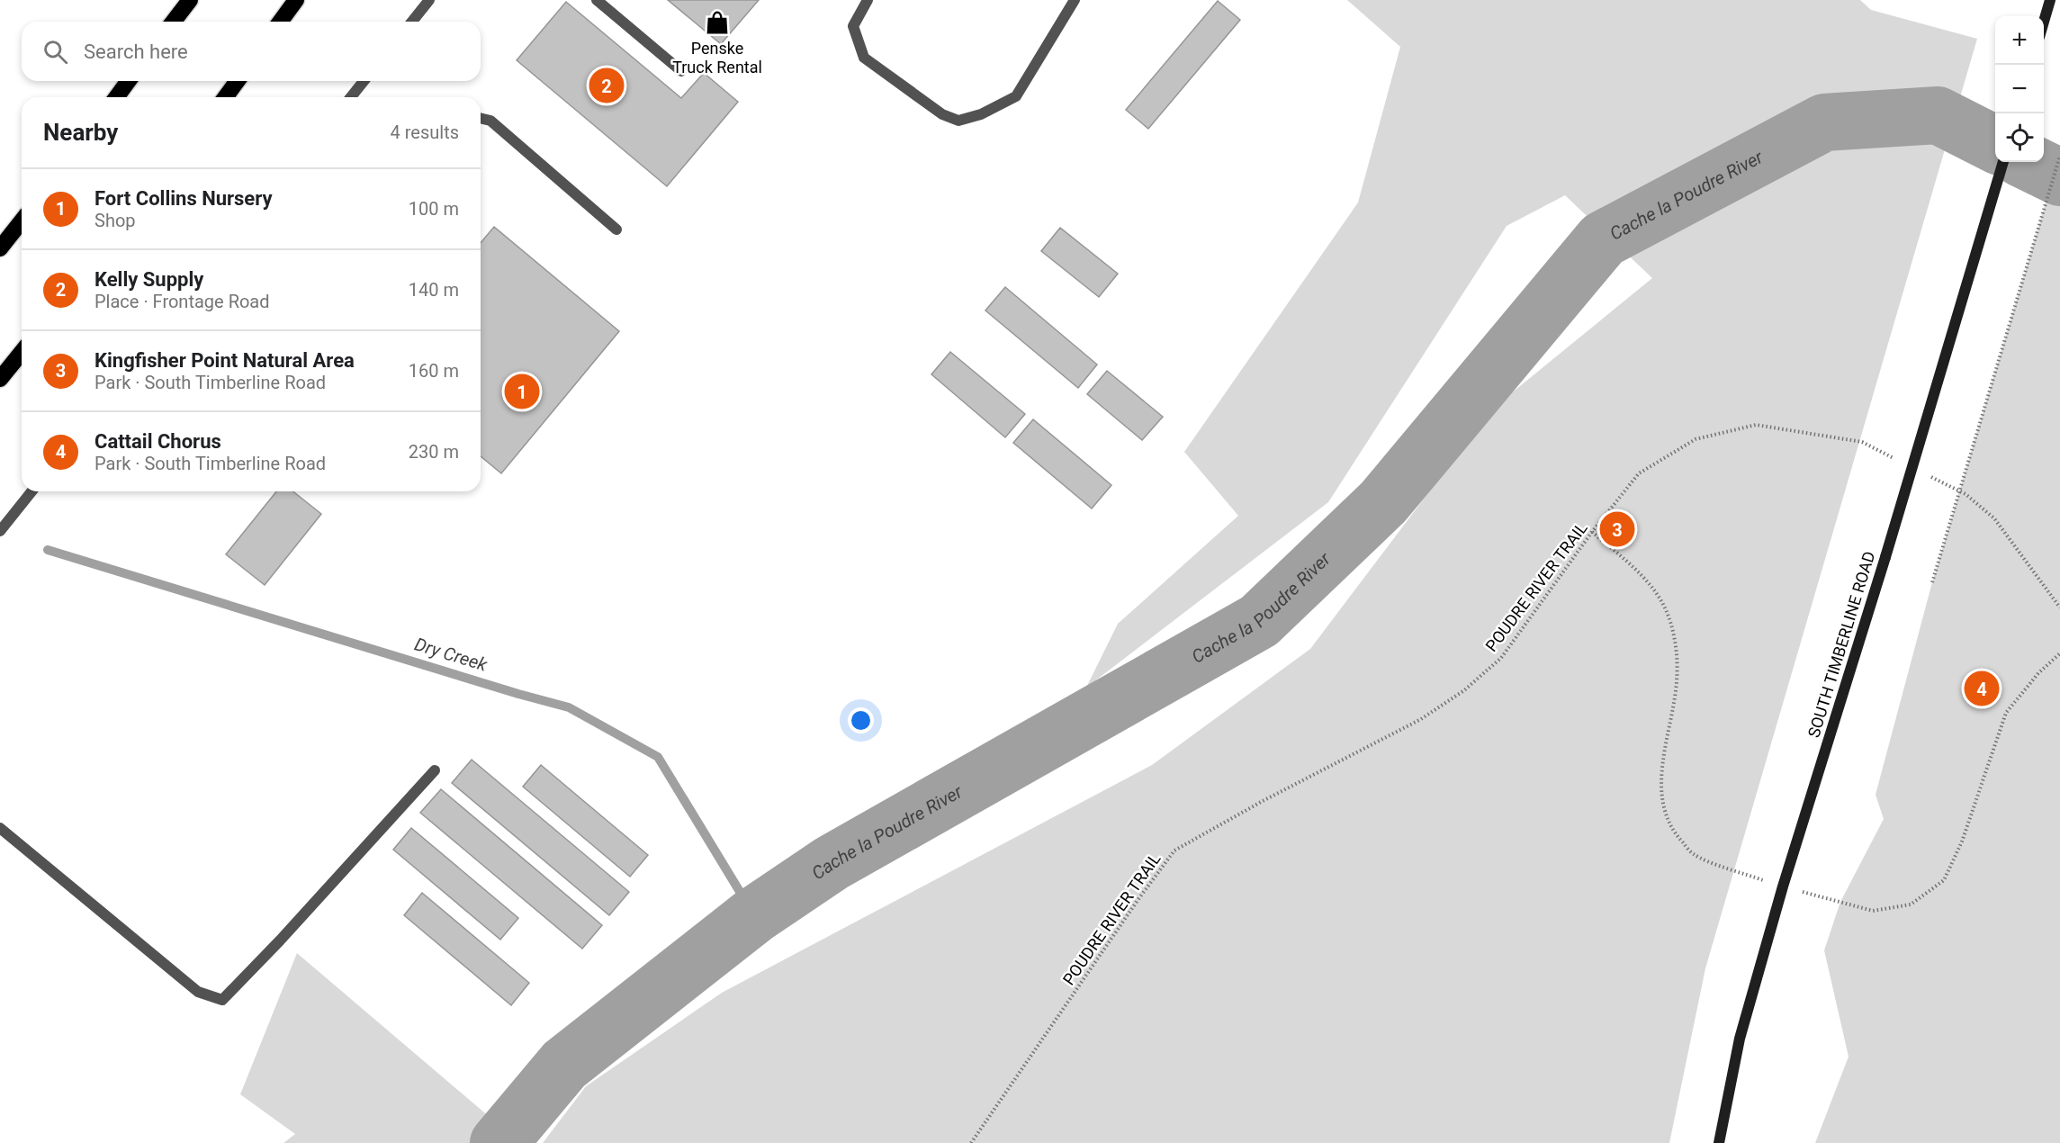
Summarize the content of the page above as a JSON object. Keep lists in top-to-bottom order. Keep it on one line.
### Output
{"streets":{"main road":["SOUTH TIMBERLINE ROAD"],"path":["POUDRE RIVER TRAIL"]},"water":["Cache la Poudre River","Dry Creek"],"places":{"shop":["Penske Truck Rental"]},"page":{"map_buttons":["+","−"],"search":"Search here","pins":["2","1","3","4"],"heading":["Nearby","4 results"],"list":[{"mark":"1","name":"Fort Collins Nursery","note":"Shop","value":"100 m"},{"mark":"2","name":"Kelly Supply","note":"Place · Frontage Road","value":"140 m"},{"mark":"3","name":"Kingfisher Point Natural Area","note":"Park · South Timberline Road","value":"160 m"},{"mark":"4","name":"Cattail Chorus","note":"Park · South Timberline Road","value":"230 m"}]}}
